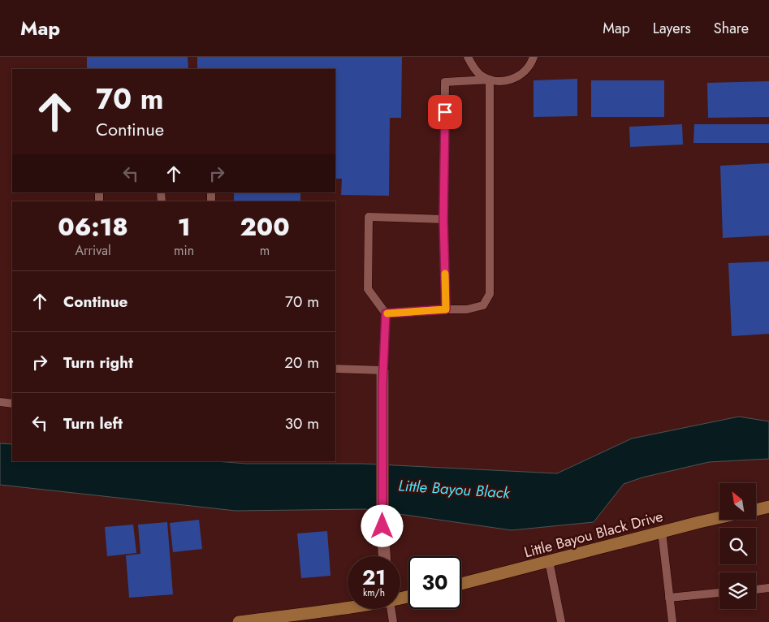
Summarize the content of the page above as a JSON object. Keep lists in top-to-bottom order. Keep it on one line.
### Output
{"streets":{"main road":["Little Bayou Black Drive"]},"water":["Little Bayou Black"],"north":"top left","page":{"header":"Map","nav":["Map","Layers","Share"],"turn":["70 m","Continue"],"eta":["06:18","Arrival","1","min","200","m"],"list":[{"name":"Continue","value":"70 m"},{"name":"Turn right","value":"20 m"},{"name":"Turn left","value":"30 m"}],"speed":"21 km/h","limit":"30"}}
